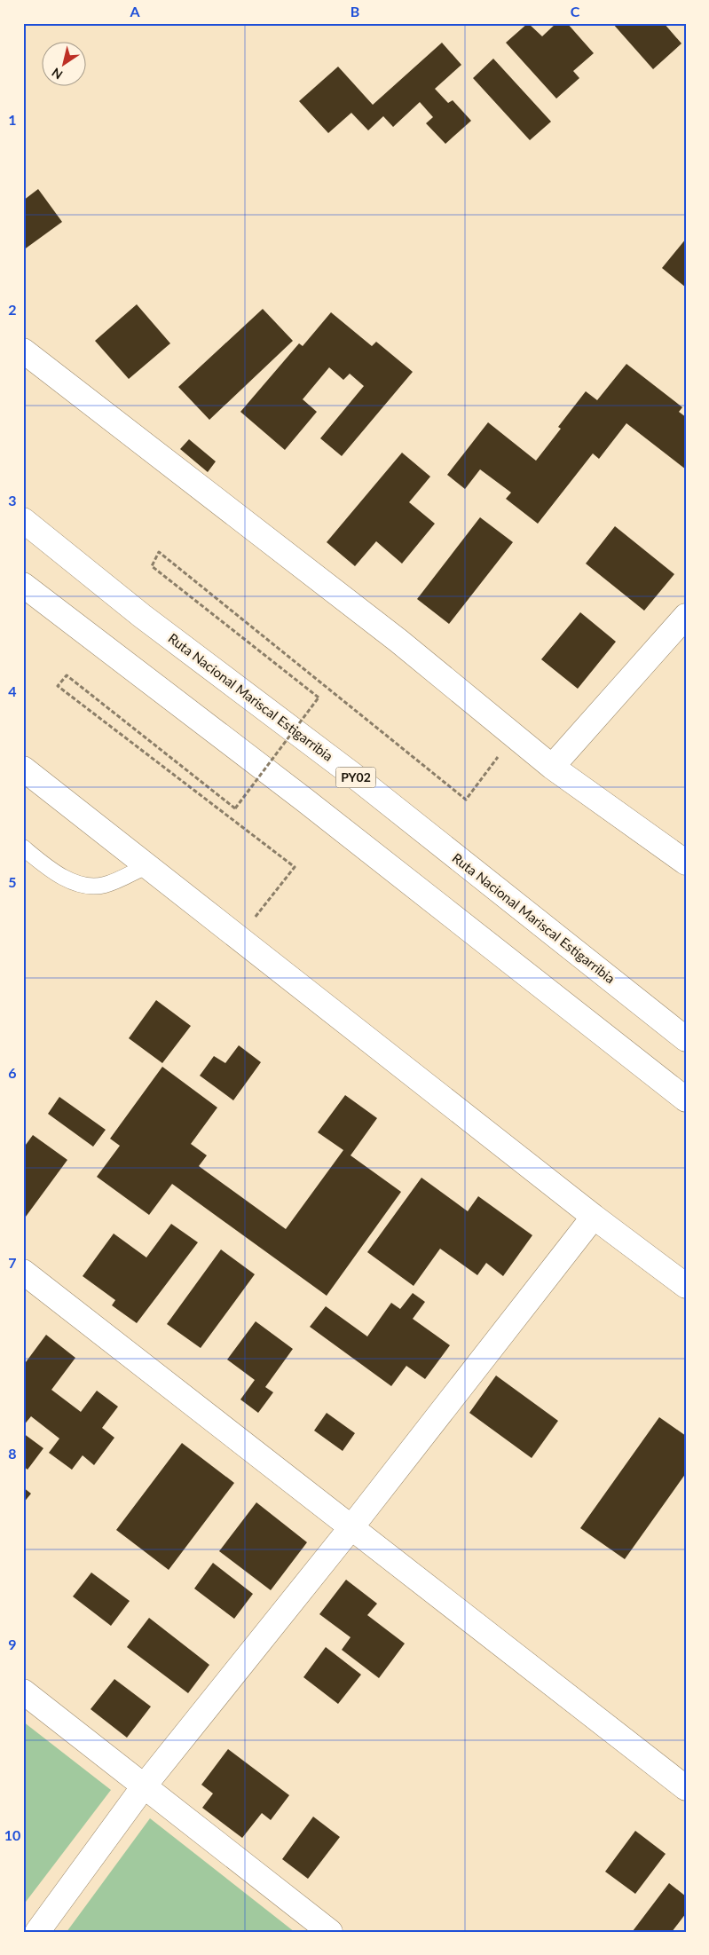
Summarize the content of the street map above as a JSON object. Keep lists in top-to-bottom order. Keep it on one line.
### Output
{"streets":{"main road":["Ruta Nacional Mariscal Estigarribia","PY02"]},"north":"bottom left","grid":{"columns":["A","B","C"],"rows":["1","2","3","4","5","6","7","8","9","10"]}}
